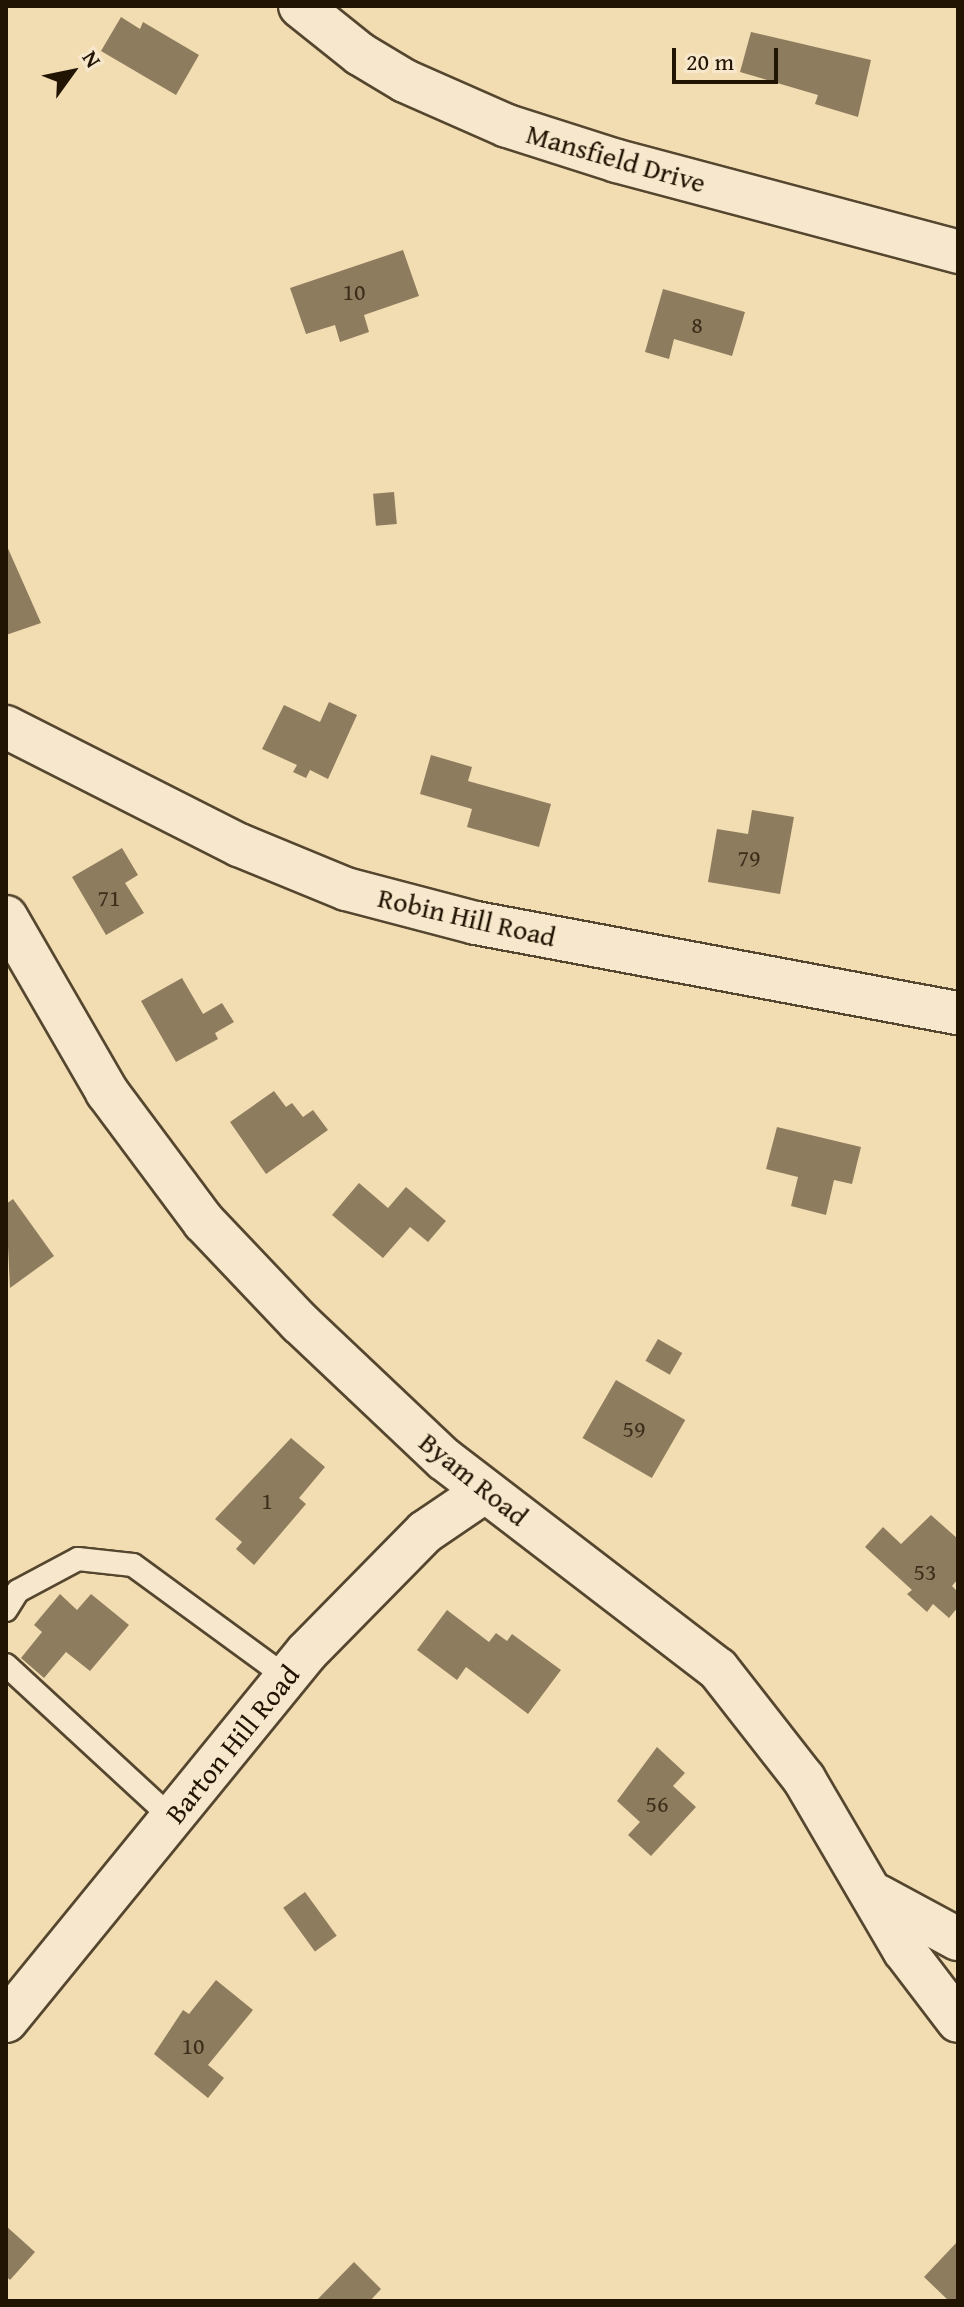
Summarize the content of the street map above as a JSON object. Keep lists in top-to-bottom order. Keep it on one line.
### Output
{"streets":{"street":["Mansfield Drive","Robin Hill Road","Byam Road","Barton Hill Road"]},"crossings":[["Byam Road","Barton Hill Road"]],"house_numbers":["10","8","79","71","59","1","53","56","10"],"scale_bar":"20 m","north":"top right"}
